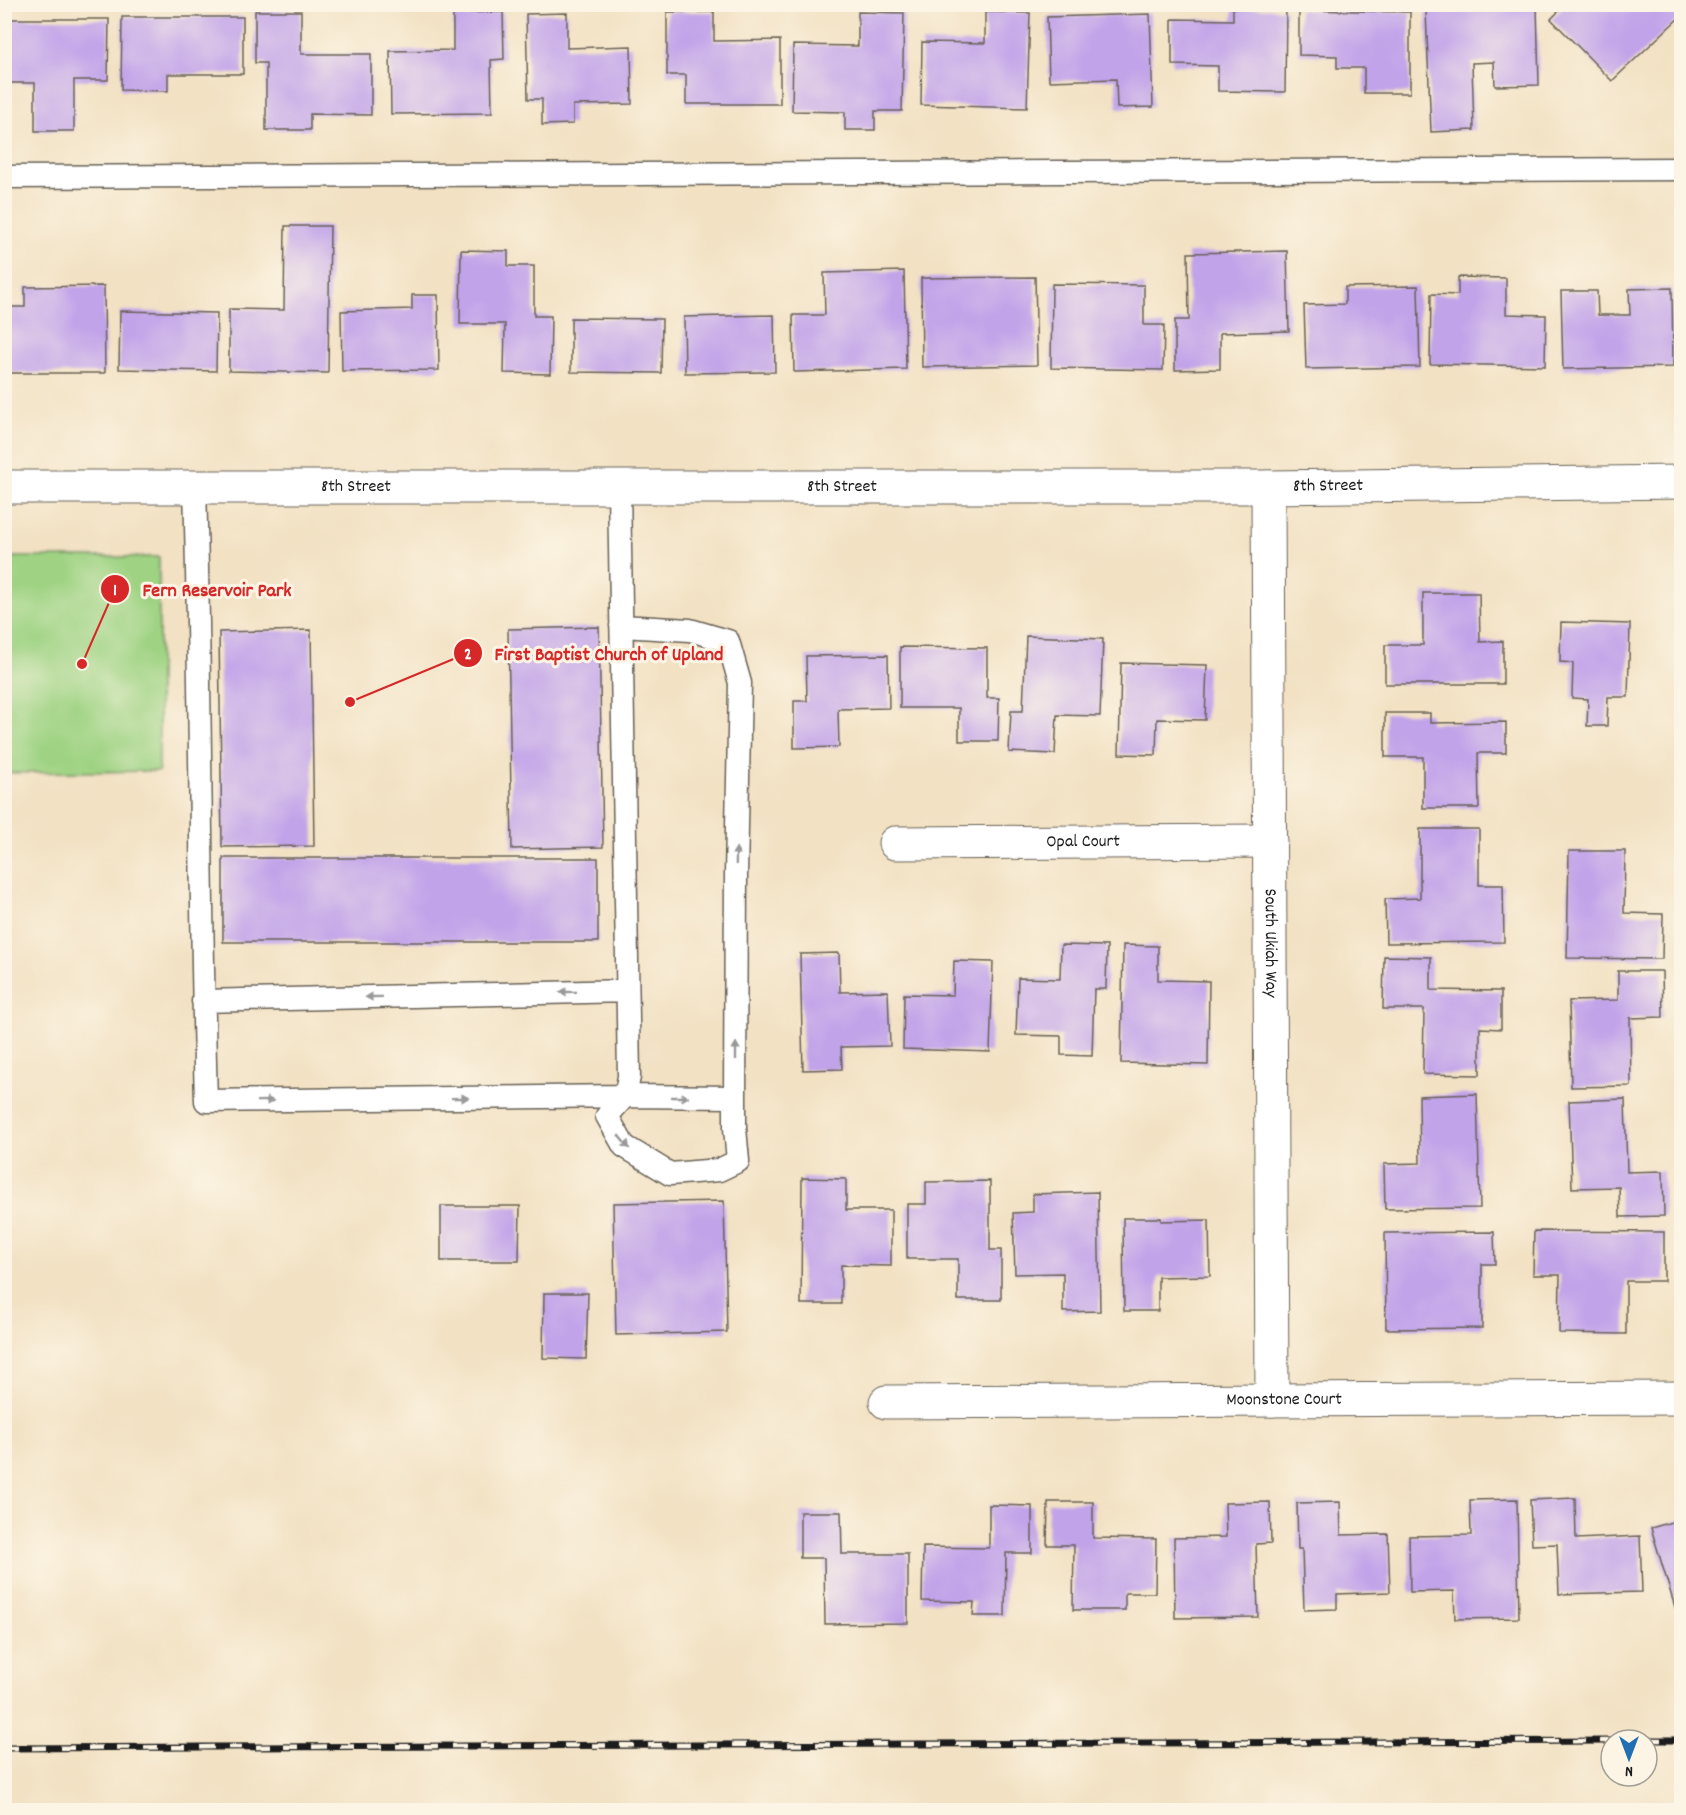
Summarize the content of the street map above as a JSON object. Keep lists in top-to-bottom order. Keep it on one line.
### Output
{"streets":{"street":["8th Street","Opal Court","South Ukiah Way","Moonstone Court"]},"crossings":[["8th Street","South Ukiah Way"],["Opal Court","South Ukiah Way"],["South Ukiah Way","Moonstone Court"]],"places":["Fern Reservoir Park","First Baptist Church of Upland"],"north":"bottom"}
